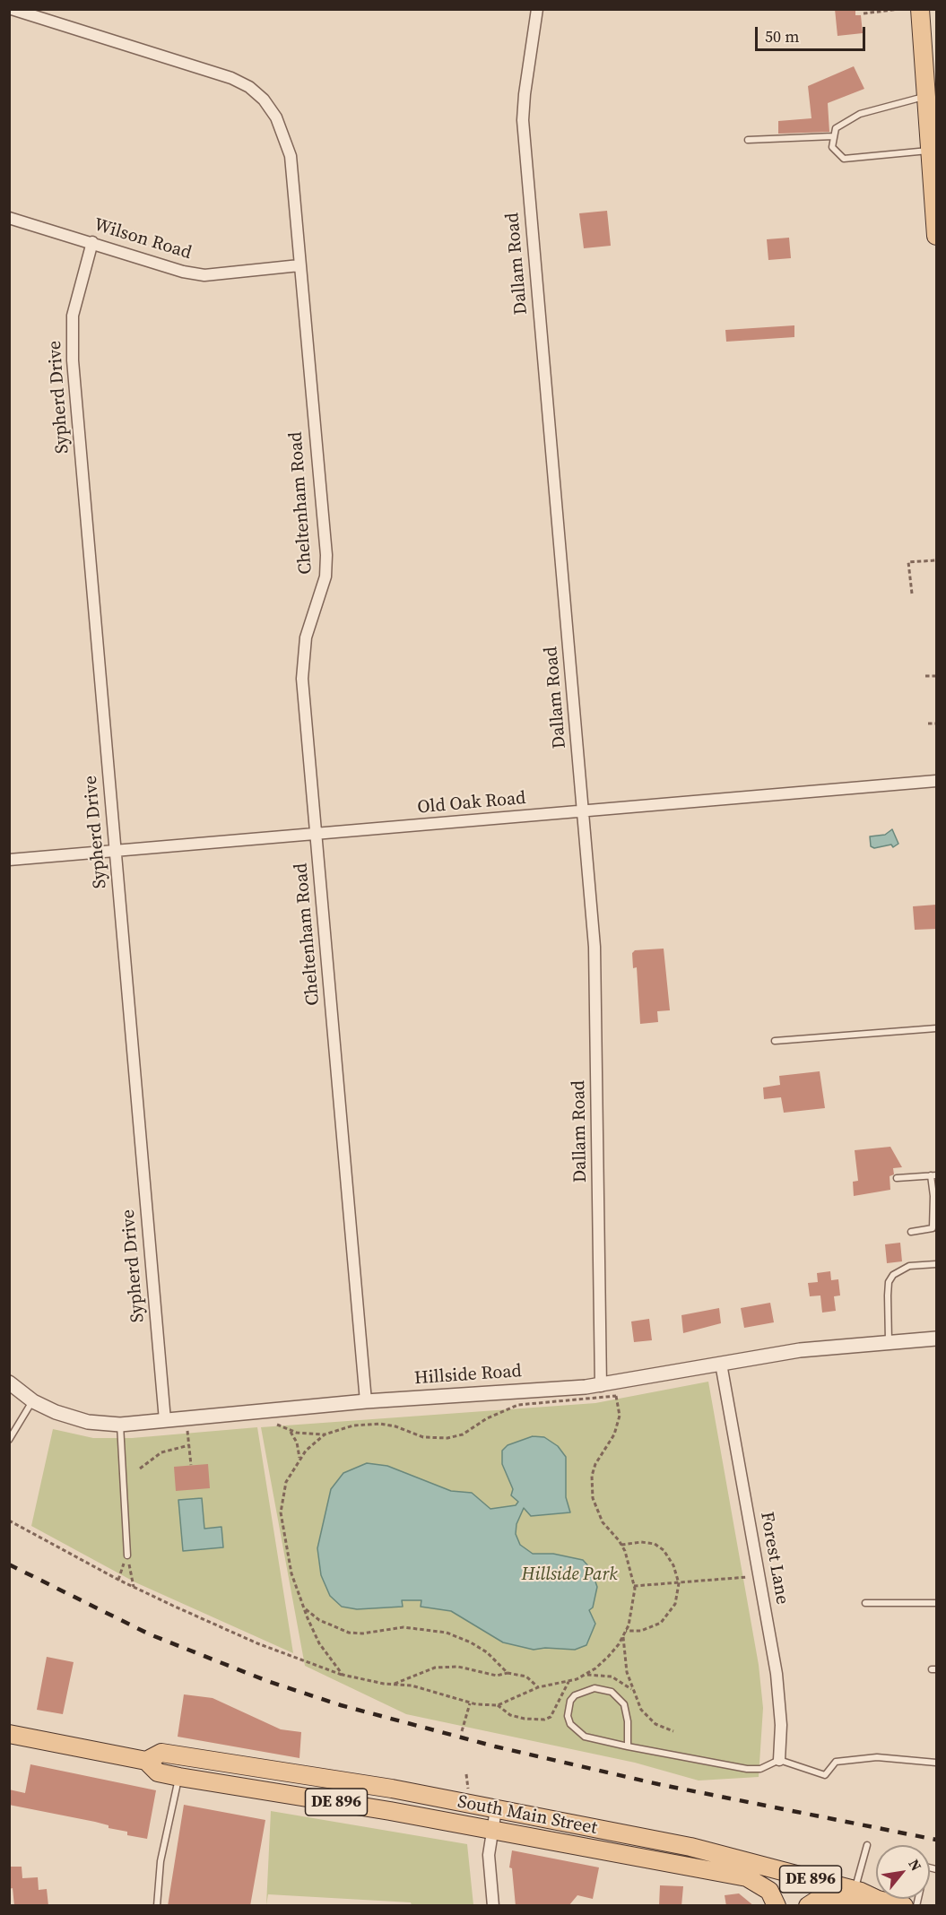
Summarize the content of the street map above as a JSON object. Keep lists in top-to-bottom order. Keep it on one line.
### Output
{"streets":{"main road":["DE 896","South Main Street"],"street":["Wilson Road","Dallam Road","Sypherd Drive","Cheltenham Road","Old Oak Road","Hillside Road","Forest Lane"]},"crossings":[["Wilson Road","Sypherd Drive"],["Wilson Road","Cheltenham Road"],["Dallam Road","Old Oak Road"],["Dallam Road","Hillside Road"],["Sypherd Drive","Old Oak Road"],["Sypherd Drive","Hillside Road"],["Cheltenham Road","Old Oak Road"],["Cheltenham Road","Hillside Road"],["Hillside Road","Forest Lane"]],"parks":["Hillside Park"],"scale_bar":"50 m","north":"top right"}
